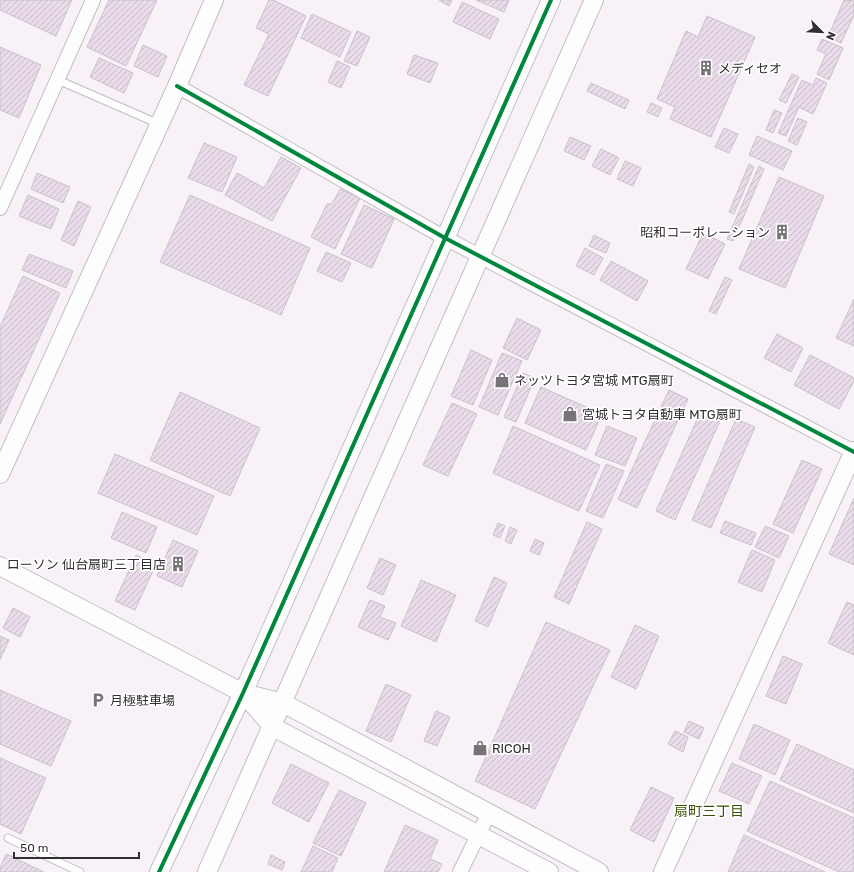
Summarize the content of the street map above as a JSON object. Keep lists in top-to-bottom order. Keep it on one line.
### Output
{"districts":["扇町三丁目"],"places":{"building":["メディセオ","昭和コーポレーション","ローソン 仙台扇町三丁目店"],"shop":["ネッツトヨタ宮城 MTG扇町","宮城トヨタ自動車 MTG扇町","RICOH"],"parking":["月極駐車場"]},"scale_bar":"50 m","north":"bottom right"}
